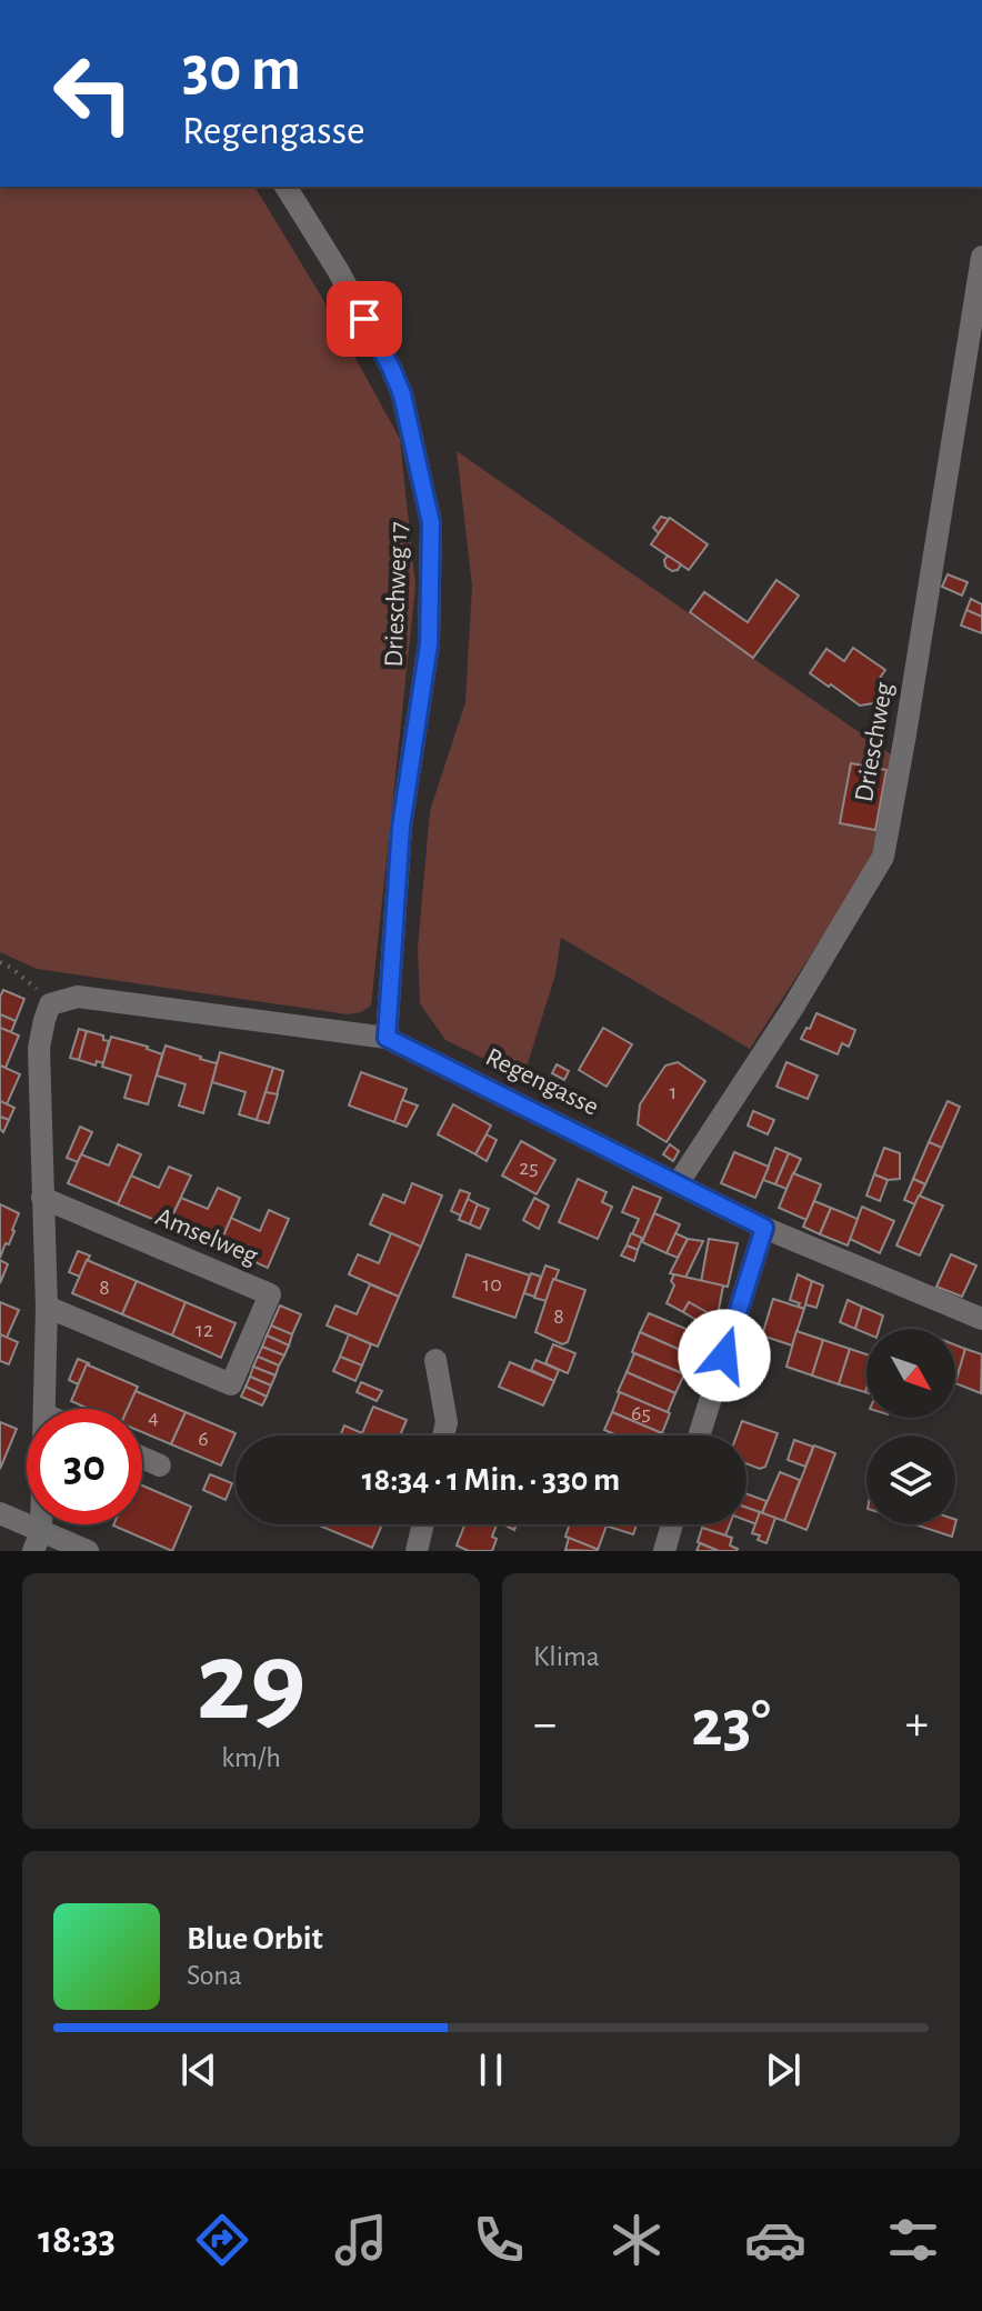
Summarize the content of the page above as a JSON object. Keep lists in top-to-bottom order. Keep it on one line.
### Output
{"streets":{"street":["Drieschweg 17","Drieschweg","Regengasse","Amselweg"]},"crossings":[["Drieschweg 17","Regengasse"],["Drieschweg","Regengasse"]],"house_numbers":["1","25","10","8","8","12","65","4","6"],"north":"bottom right","page":{"turn":["30 m","Regengasse"],"limit":"30","trip":"18:34 · 1 Min. · 330 m","tile":[["29","km/h"],"Klima"],"heat":["−","23°","+"],"song":["Blue Orbit","Sona"],"tabs":"18:33"}}
